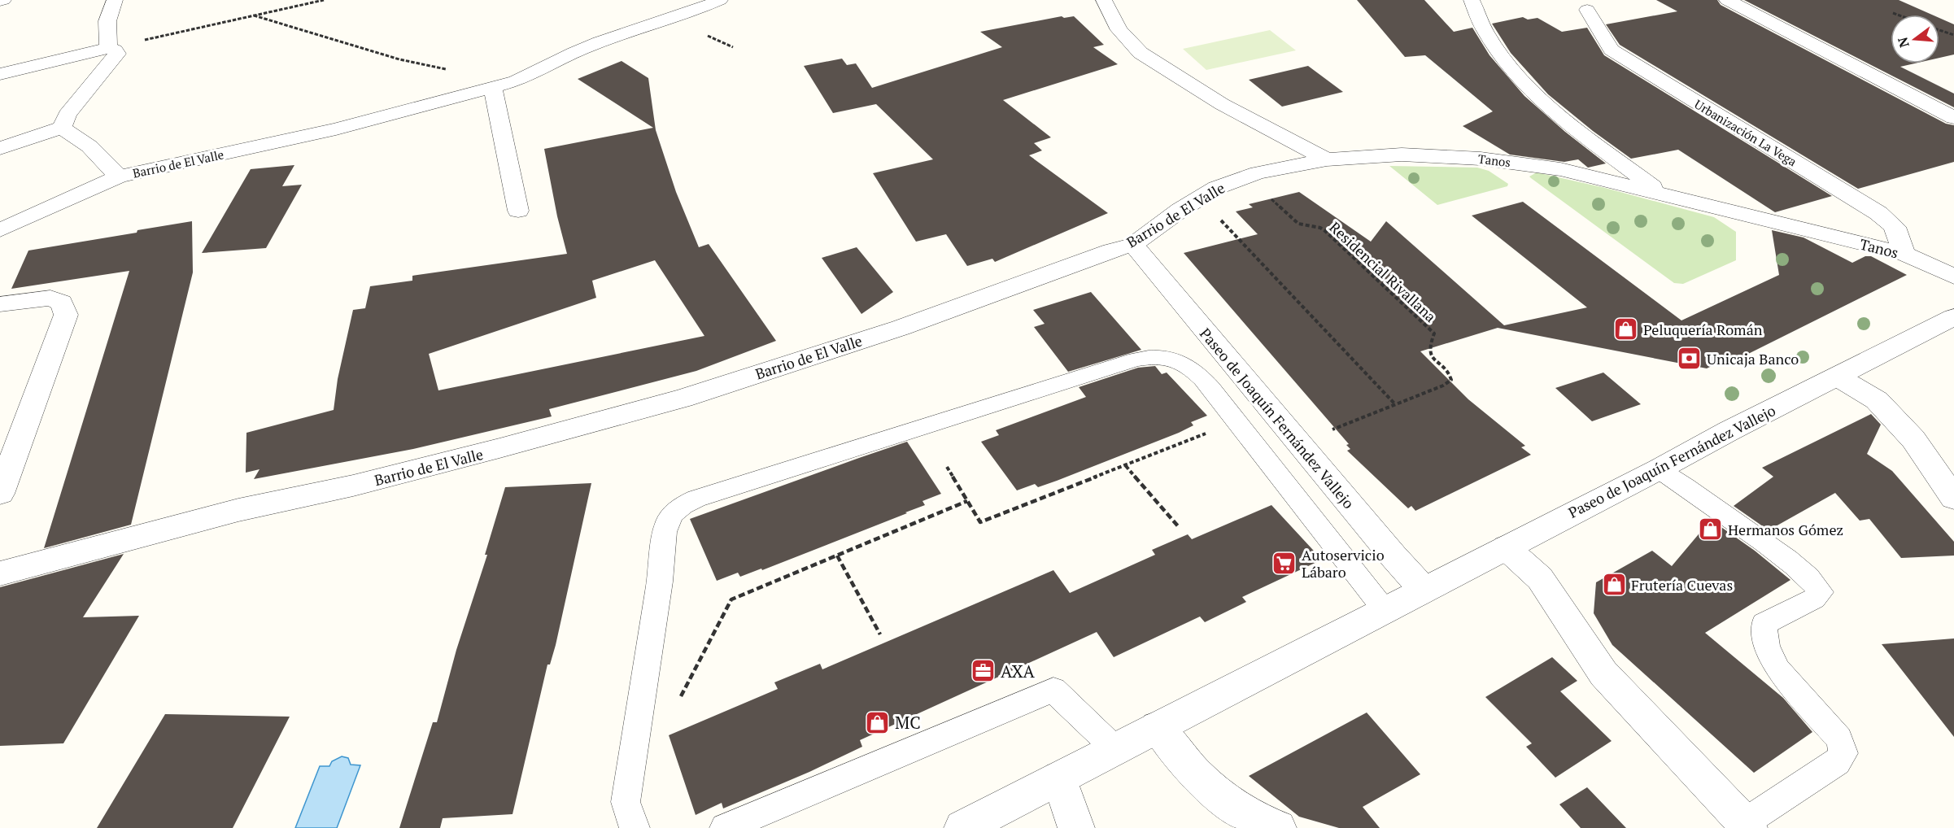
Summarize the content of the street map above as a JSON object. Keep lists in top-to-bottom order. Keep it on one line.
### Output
{"streets":{"street":["Urbanización La Vega","Tanos","Barrio de El Valle","Paseo de Joaquín Fernández Vallejo"],"path":["Residencial Rivallana"]},"crossings":[["Urbanización La Vega","Tanos"],["Tanos","Barrio de El Valle"],["Barrio de El Valle","Residencial Rivallana"],["Barrio de El Valle","Paseo de Joaquín Fernández Vallejo"],["Residencial Rivallana","Paseo de Joaquín Fernández Vallejo"]],"places":{"shop":["Peluquería Román","Hermanos Gómez","Frutería Cuevas","MC"],"bank":["Unicaja Banco"],"supermarket":["Autoservicio Lábaro"],"office":["AXA"]},"north":"left"}
